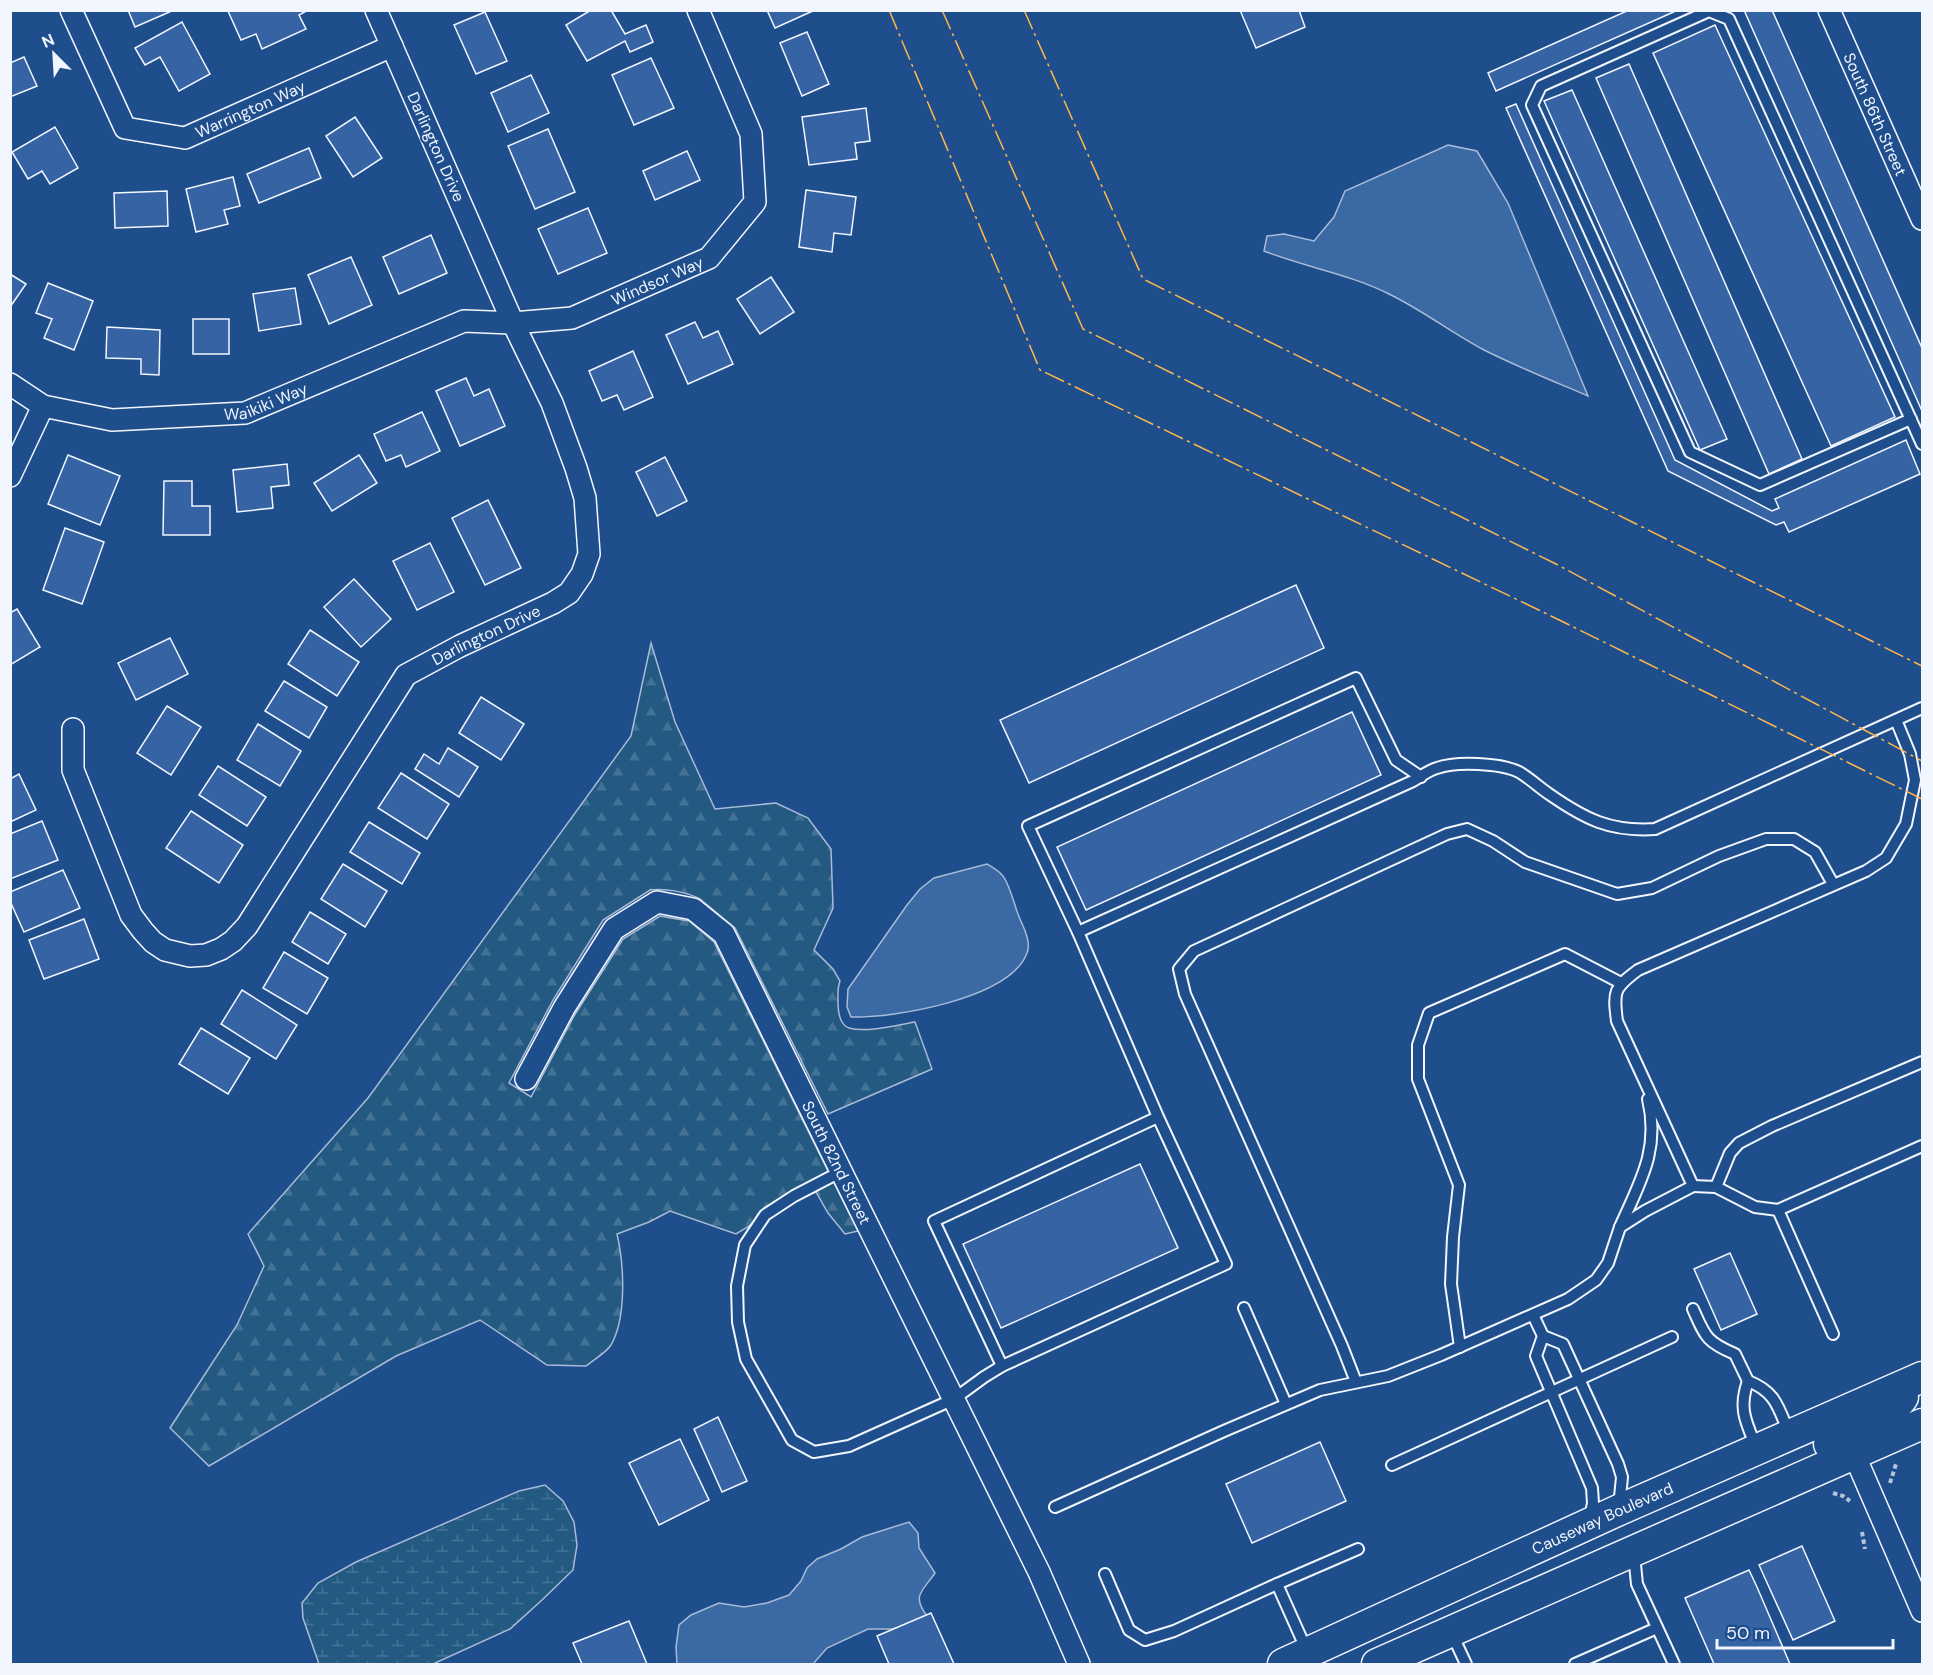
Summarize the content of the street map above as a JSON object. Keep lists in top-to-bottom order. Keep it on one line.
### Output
{"streets":{"main road":["Causeway Boulevard"],"street":["Warrington Way","South 86th Street","Darlington Drive","Windsor Way","Waikiki Way","South 82nd Street"]},"crossings":[["Warrington Way","Darlington Drive"],["Darlington Drive","Windsor Way"],["Darlington Drive","Waikiki Way"],["Windsor Way","Waikiki Way"]],"scale_bar":"50 m","north":"top left"}
